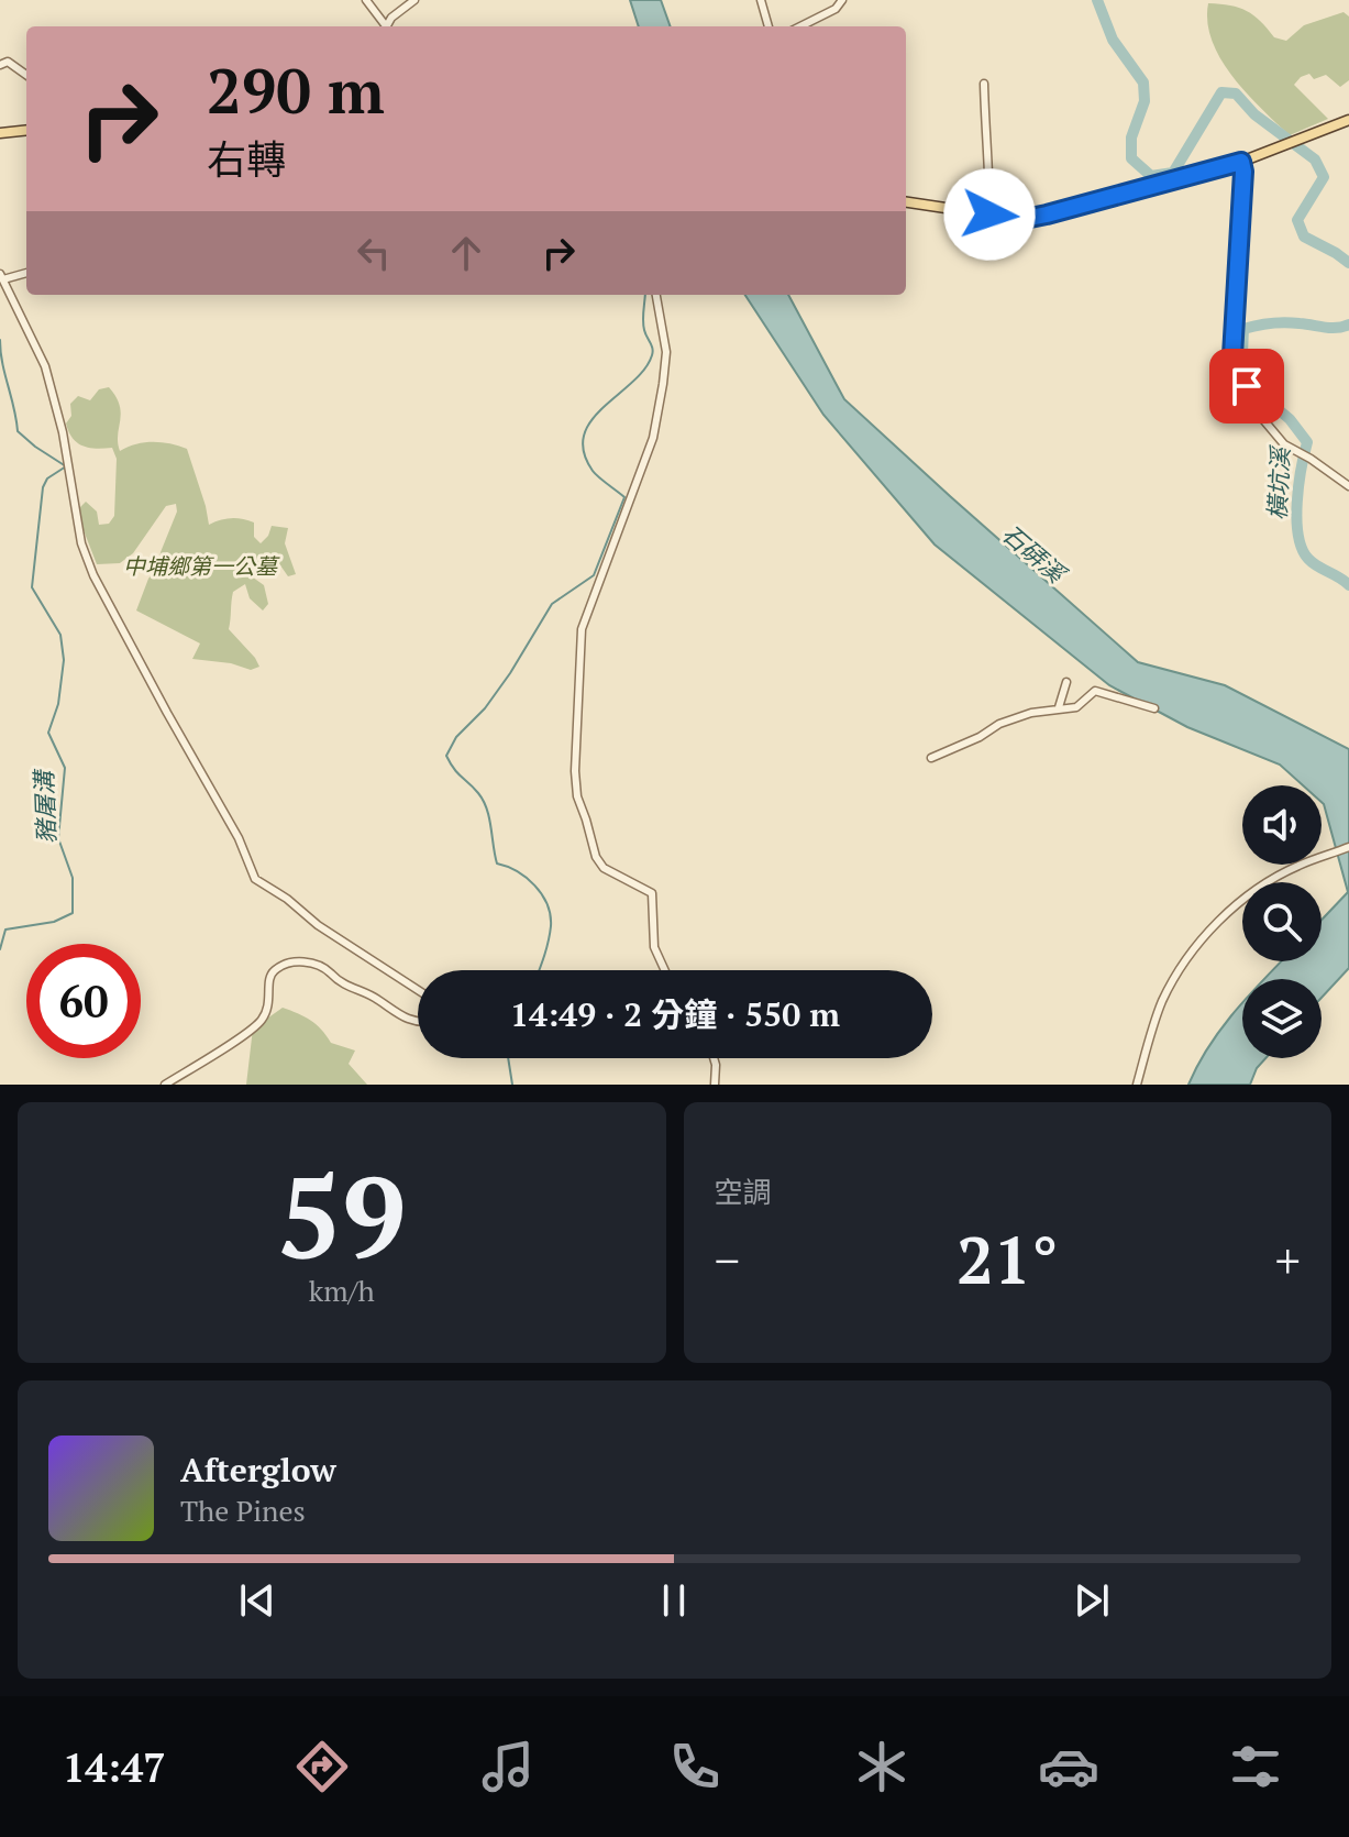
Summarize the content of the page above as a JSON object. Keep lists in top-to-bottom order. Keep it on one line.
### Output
{"water":["橫坑溪","石硦溪","豬屠溝"],"parks":["中埔鄉第一公墓"],"page":{"turn":["290 m","右轉"],"limit":"60","trip":"14:49 · 2 分鐘 · 550 m","tile":[["59","km/h"],"空調"],"heat":["−","21°","+"],"song":["Afterglow","The Pines"],"tabs":"14:47"}}
